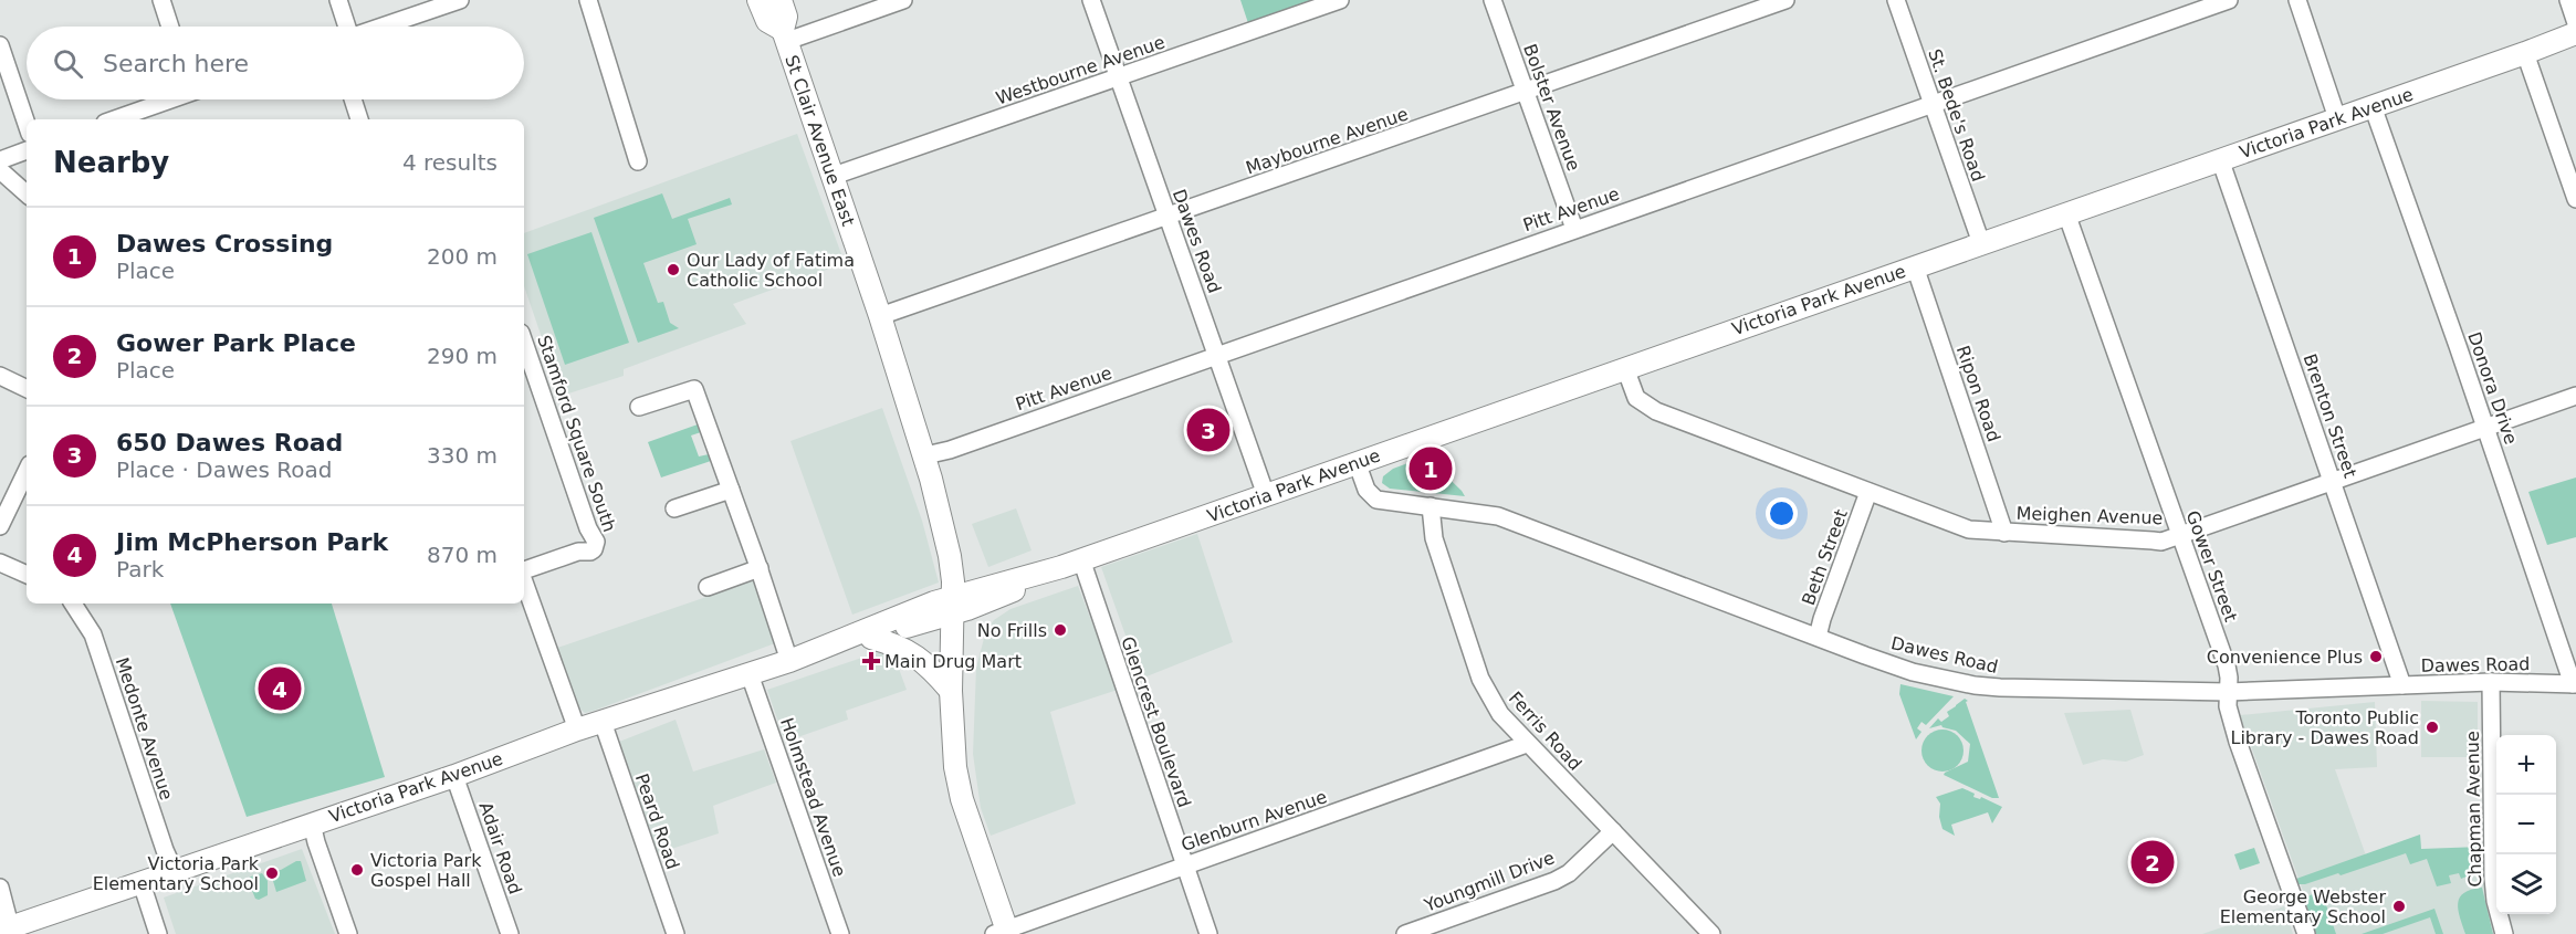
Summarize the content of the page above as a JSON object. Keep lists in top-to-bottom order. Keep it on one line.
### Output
{"streets":{"main road":["Victoria Park Avenue","St Clair Avenue East"],"street":["Westbourne Avenue","Bolster Avenue","St. Bede's Road","Maybourne Avenue","Pitt Avenue","Dawes Road","Donora Drive","Ripon Road","Brenton Street","Stamford Square South","Meighen Avenue","Beth Street","Gower Street","Glencrest Boulevard","Medonte Avenue","Ferris Road","Holmstead Avenue","Chapman Avenue","Glenburn Avenue","Peard Road","Adair Road","Youngmill Drive"]},"crossings":[["Westbourne Avenue","St Clair Avenue East"],["Westbourne Avenue","Dawes Road"],["Bolster Avenue","Maybourne Avenue"],["Bolster Avenue","Pitt Avenue"],["St. Bede's Road","Victoria Park Avenue"],["St. Bede's Road","Pitt Avenue"],["Victoria Park Avenue","St Clair Avenue East"],["Victoria Park Avenue","Dawes Road"],["Victoria Park Avenue","Donora Drive"],["Victoria Park Avenue","Ripon Road"],["Victoria Park Avenue","Brenton Street"],["Victoria Park Avenue","Meighen Avenue"],["Victoria Park Avenue","Gower Street"],["Victoria Park Avenue","Glencrest Boulevard"],["Victoria Park Avenue","Medonte Avenue"],["Victoria Park Avenue","Holmstead Avenue"],["Victoria Park Avenue","Peard Road"],["Victoria Park Avenue","Adair Road"],["St Clair Avenue East","Maybourne Avenue"],["St Clair Avenue East","Pitt Avenue"],["St Clair Avenue East","Glenburn Avenue"],["Maybourne Avenue","Dawes Road"],["Pitt Avenue","Dawes Road"],["Dawes Road","Donora Drive"],["Dawes Road","Brenton Street"],["Dawes Road","Beth Street"],["Dawes Road","Gower Street"],["Dawes Road","Ferris Road"],["Dawes Road","Chapman Avenue"],["Donora Drive","Meighen Avenue"],["Ripon Road","Meighen Avenue"],["Brenton Street","Meighen Avenue"],["Meighen Avenue","Beth Street"],["Meighen Avenue","Gower Street"],["Glencrest Boulevard","Glenburn Avenue"],["Ferris Road","Glenburn Avenue"],["Ferris Road","Youngmill Drive"]],"places":{"other":["Our Lady of Fatima Catholic School","No Frills","Convenience Plus","Toronto Public Library - Dawes Road","Victoria Park Gospel Hall","Victoria Park Elementary School","George Webster Elementary School"],"health":["Main Drug Mart"]},"page":{"search":"Search here","heading":["Nearby","4 results"],"list":[{"mark":"1","name":"Dawes Crossing","note":"Place","value":"200 m"},{"mark":"2","name":"Gower Park Place","note":"Place","value":"290 m"},{"mark":"3","name":"650 Dawes Road","note":"Place · Dawes Road","value":"330 m"},{"mark":"4","name":"Jim McPherson Park","note":"Park","value":"870 m"}],"pins":["3","1","4","2"],"map_buttons":["+","−"]}}
